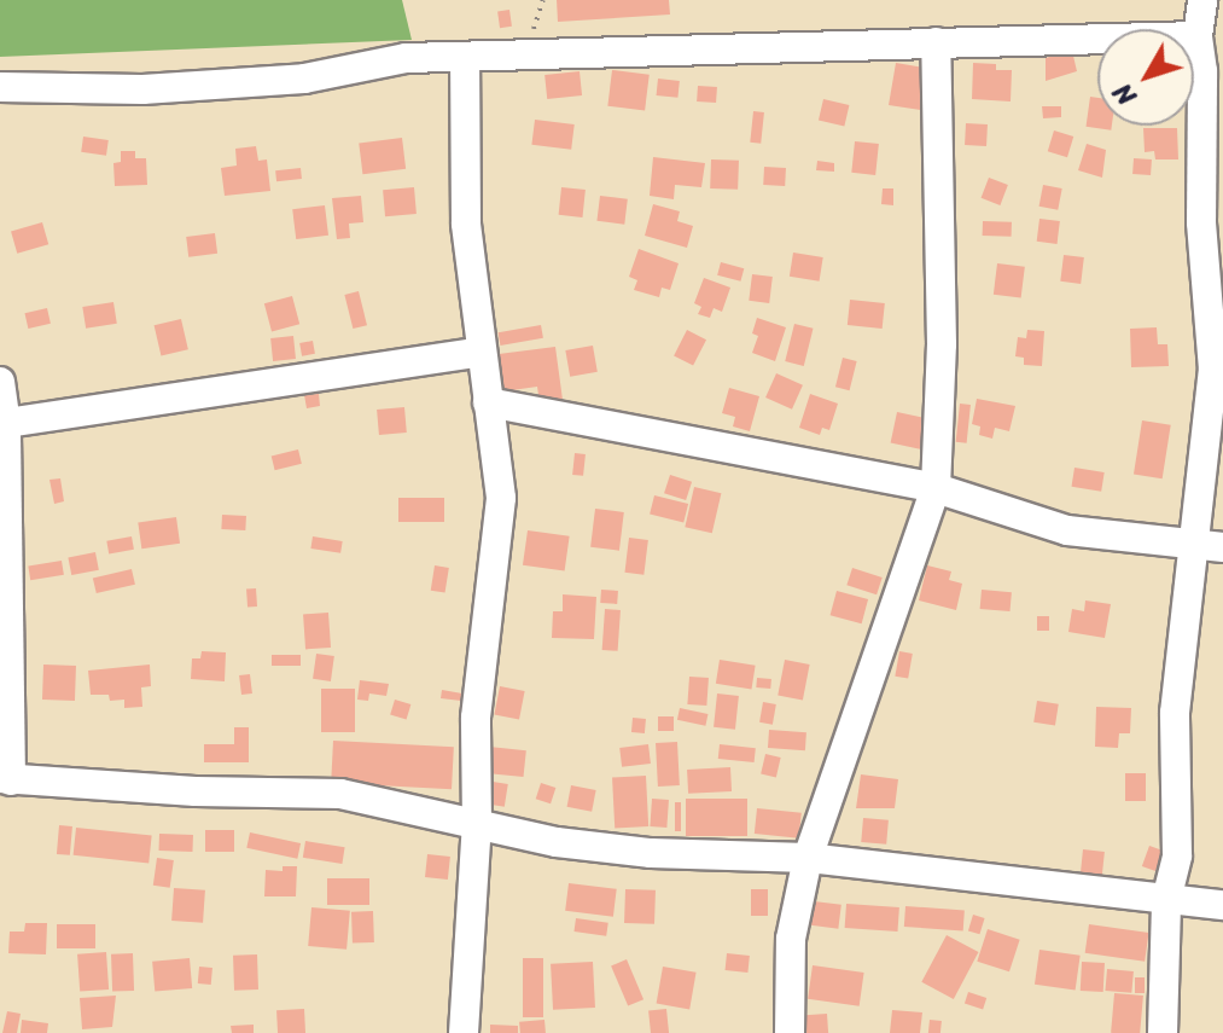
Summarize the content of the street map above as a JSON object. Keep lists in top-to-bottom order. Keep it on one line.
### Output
{"north":"bottom left"}
